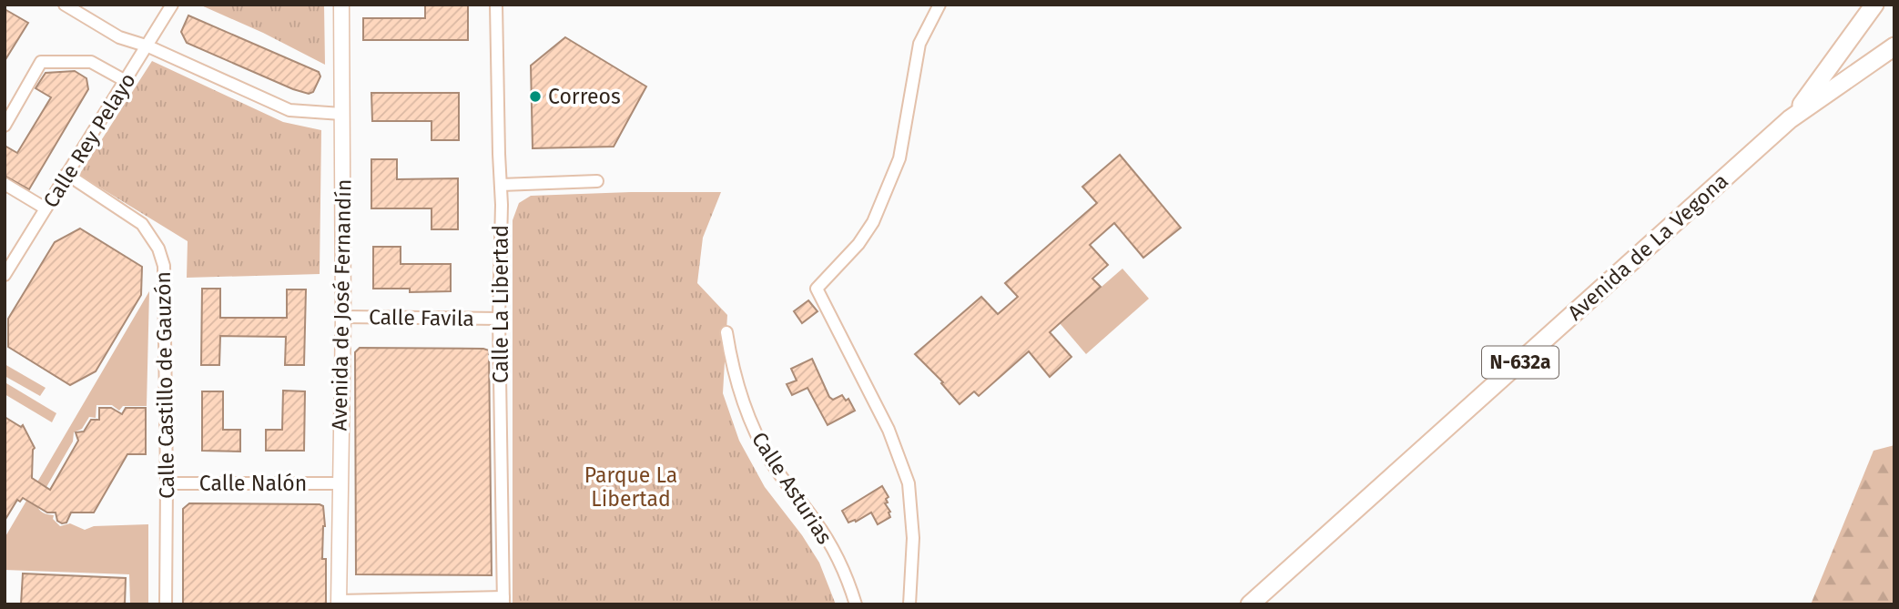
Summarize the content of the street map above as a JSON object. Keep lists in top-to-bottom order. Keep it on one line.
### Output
{"streets":{"main road":["Avenida de La Vegona","N-632a"],"street":["Calle Rey Pelayo","Calle La Libertad","Avenida de José Fernandín","Calle Favila","Calle Castillo de Gauzón","Calle Nalón","Calle Asturias"]},"crossings":[["Calle Rey Pelayo","Calle Castillo de Gauzón"],["Avenida de La Vegona","N-632a"],["Calle La Libertad","Calle Favila"],["Avenida de José Fernandín","Calle Favila"],["Avenida de José Fernandín","Calle Nalón"],["Calle Castillo de Gauzón","Calle Nalón"]],"parks":["Parque La Libertad"],"places":["Correos"]}
